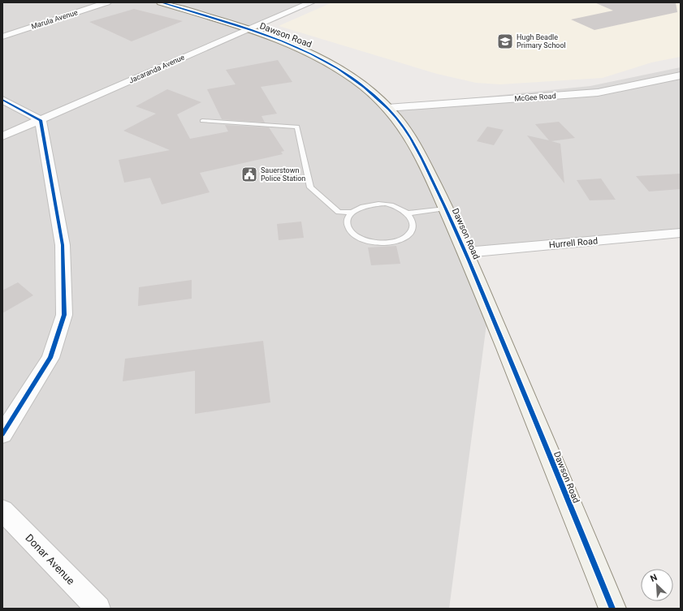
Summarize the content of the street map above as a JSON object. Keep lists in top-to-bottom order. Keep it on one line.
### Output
{"streets":{"street":["Marula Avenue","Dawson Road","Jacaranda Avenue","McGee Road","Hurrell Road","Donar Avenue"]},"crossings":[["Dawson Road","Jacaranda Avenue"],["Dawson Road","McGee Road"],["Dawson Road","Hurrell Road"]],"places":{"school or university":["Hugh Beadle Primary School"],"public building":["Sauerstown Police Station"]},"north":"top left"}
